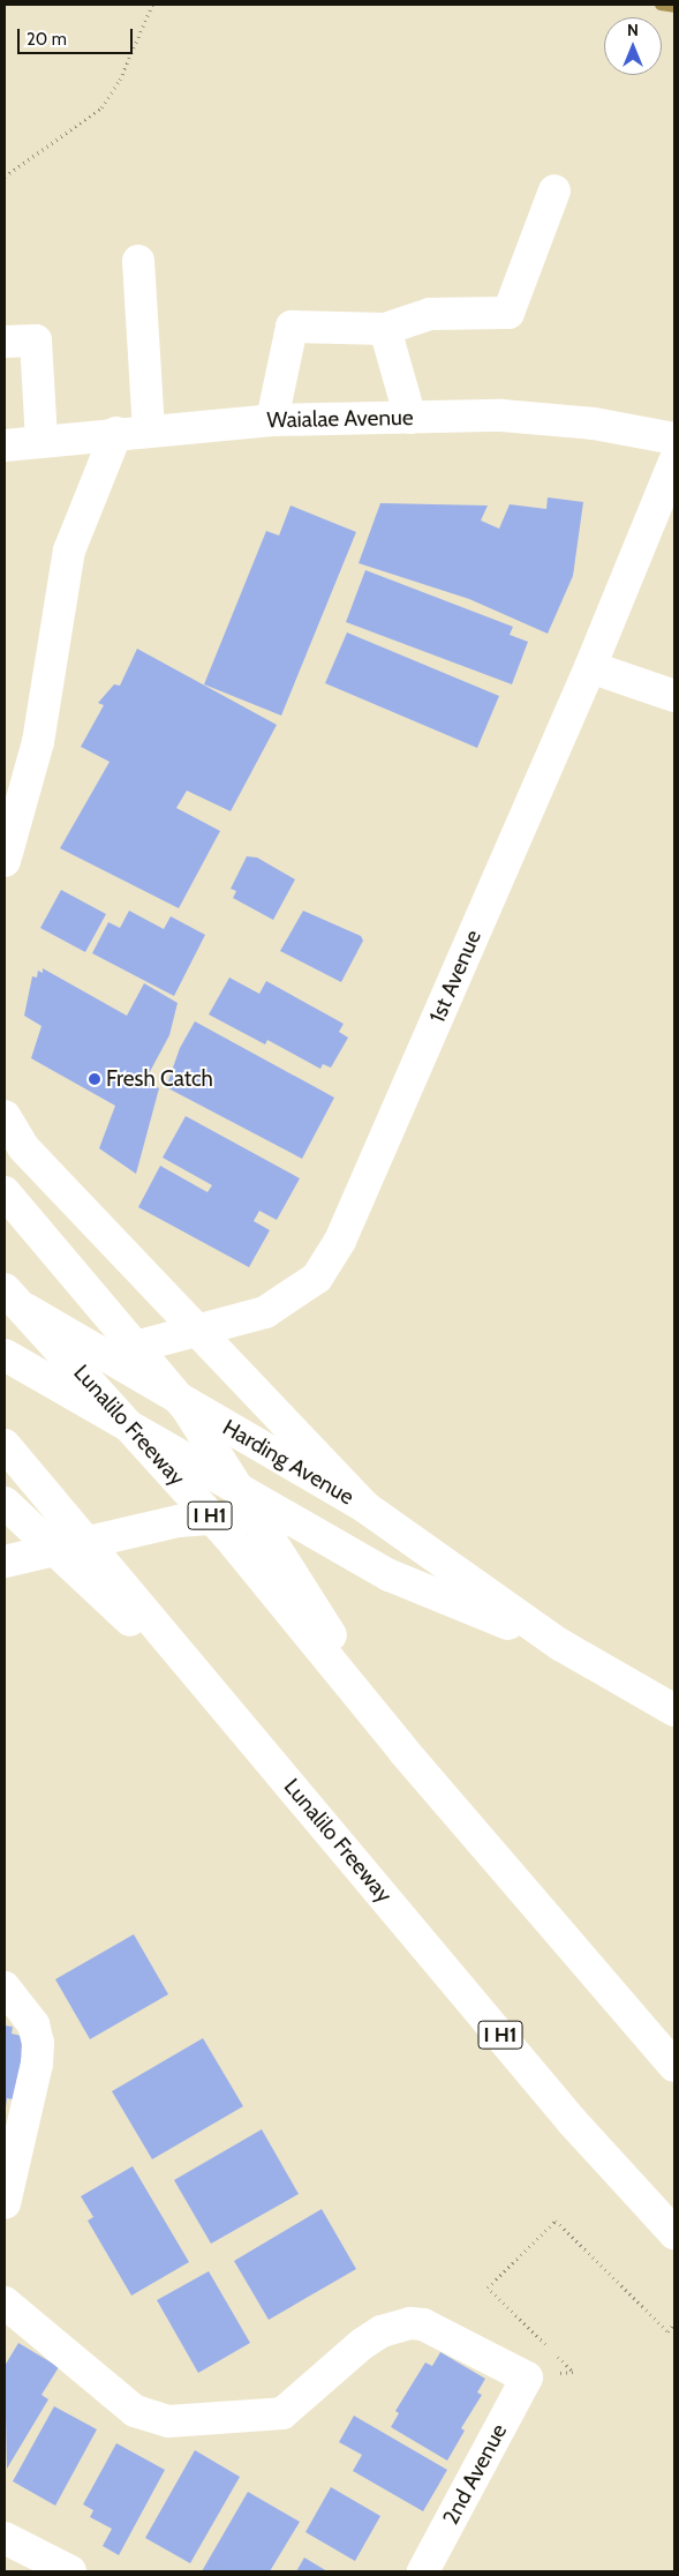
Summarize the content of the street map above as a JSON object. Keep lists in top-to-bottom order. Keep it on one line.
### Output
{"streets":{"main road":["Waialae Avenue","1st Avenue","Lunalilo Freeway","Harding Avenue","I H1","2nd Avenue"]},"crossings":[["1st Avenue","Harding Avenue"]],"places":["Fresh Catch"],"scale_bar":"20 m","north":"top"}
